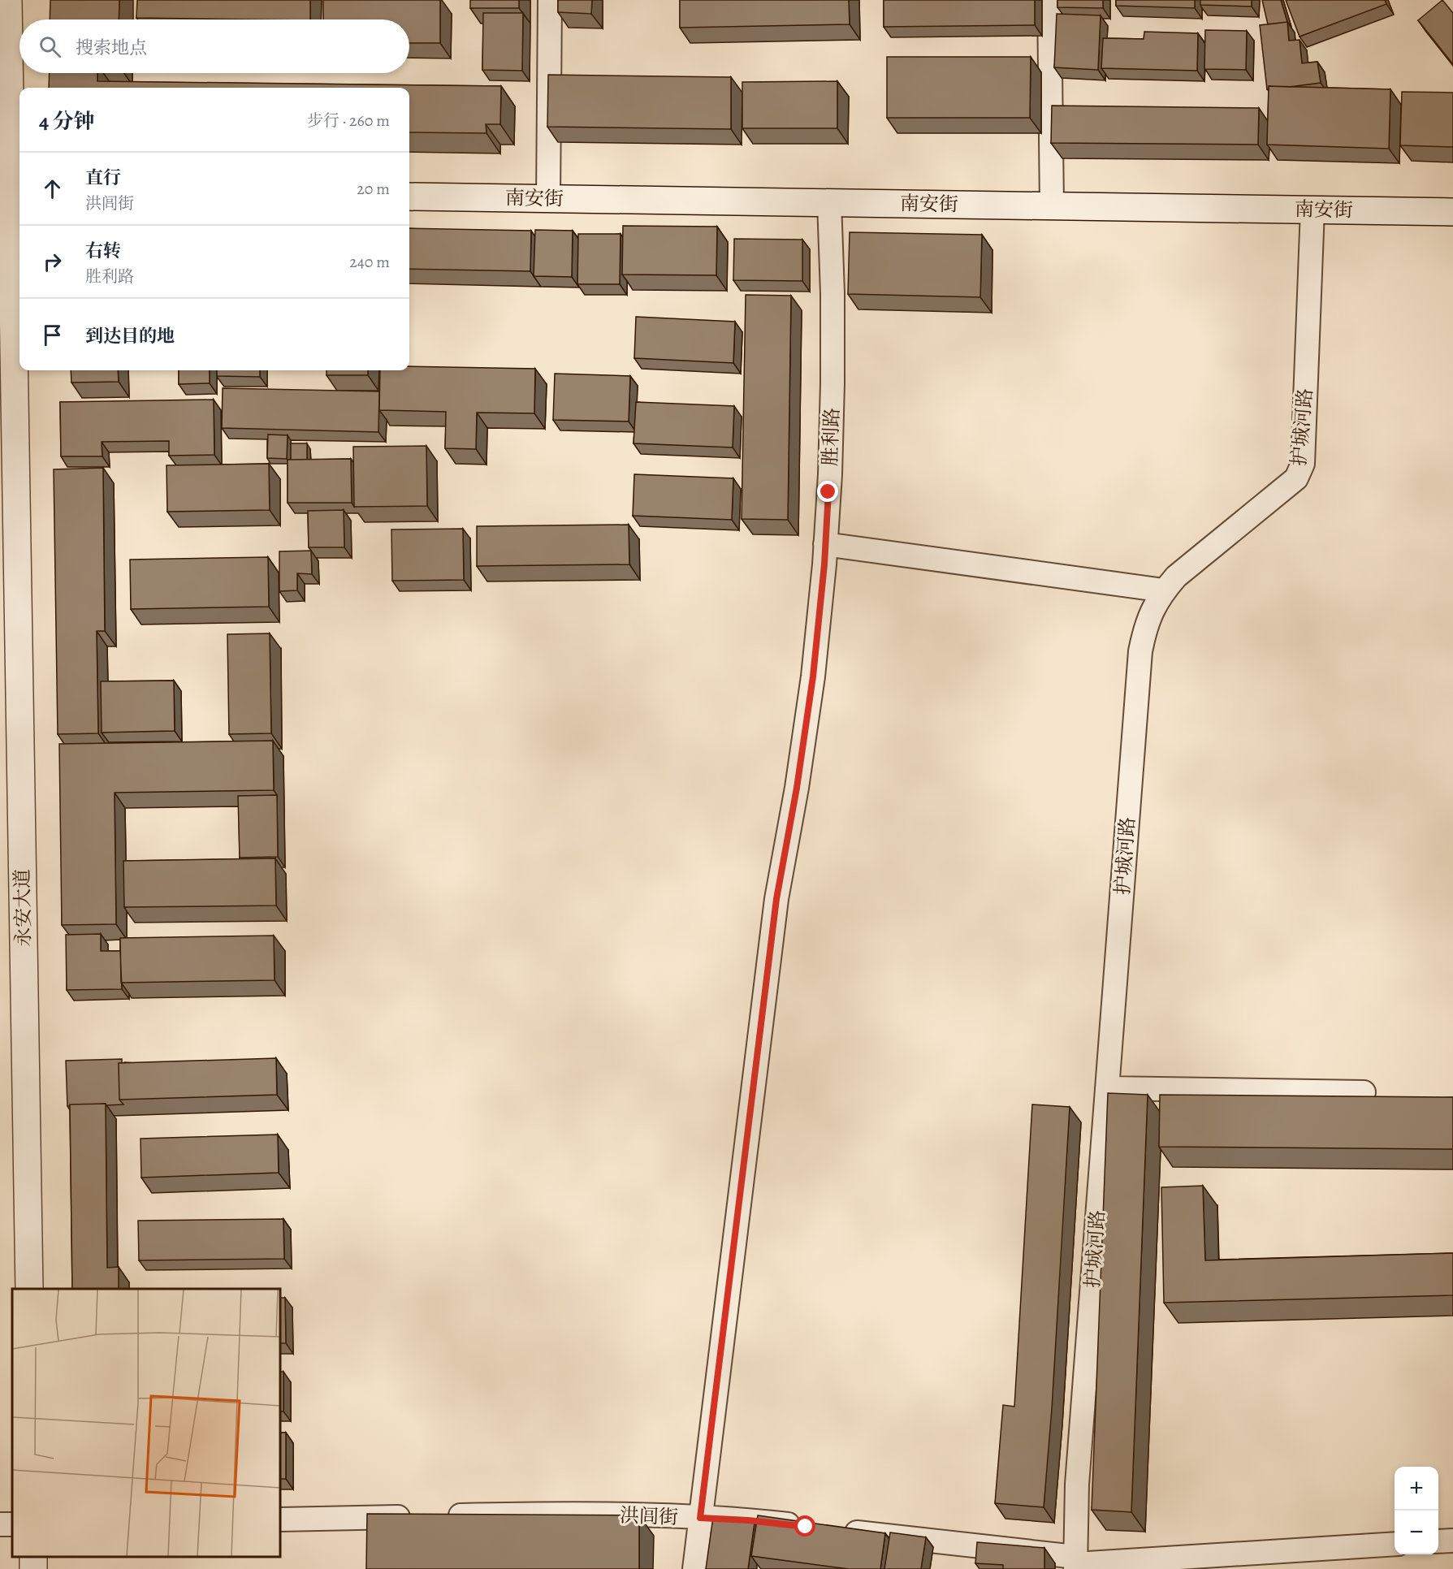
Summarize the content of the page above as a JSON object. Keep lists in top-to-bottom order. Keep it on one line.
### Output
{"streets":{"street":["南安街","护城河路","胜利路","永安大道","洪闾街"]},"crossings":[["南安街","护城河路"],["南安街","胜利路"],["胜利路","洪闾街"]],"page":{"search":"搜索地点","heading":["4 分钟","步行 · 260 m"],"list":[["直行","洪闾街","20 m"],["右转","胜利路","240 m"],"到达目的地"],"map_buttons":["+","−"]}}
